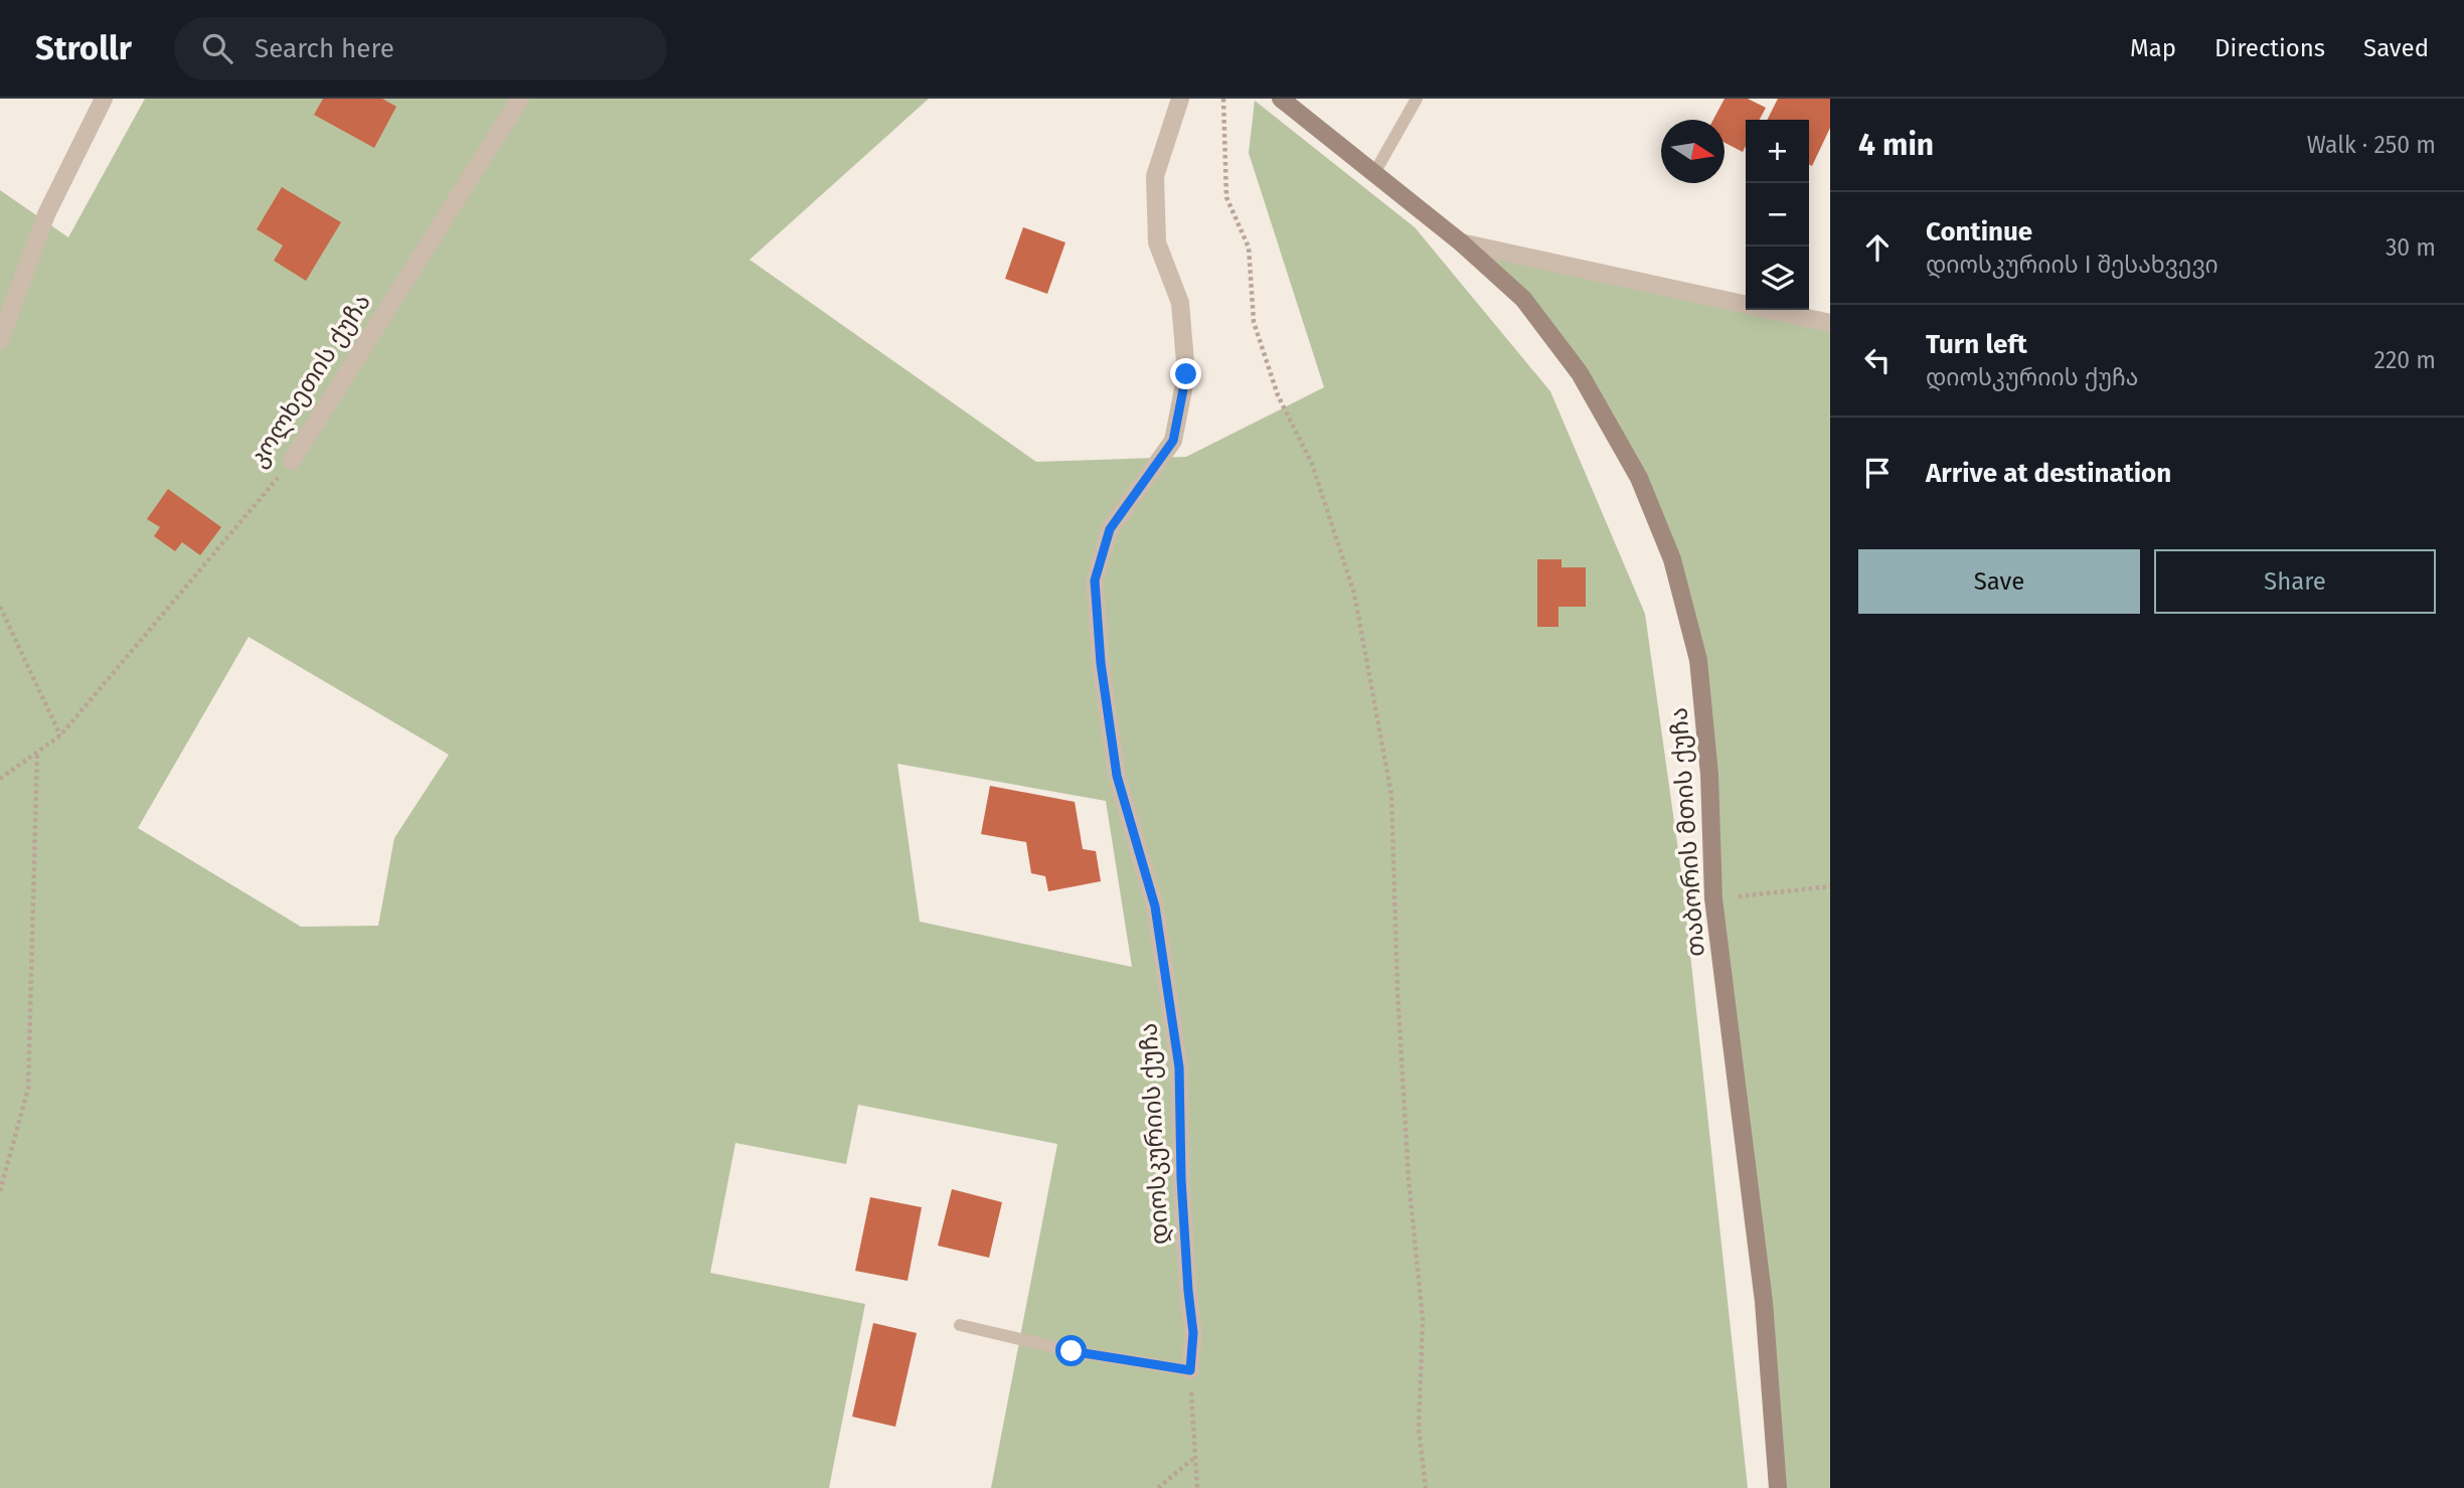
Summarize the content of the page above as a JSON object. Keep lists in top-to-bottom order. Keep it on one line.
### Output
{"streets":{"main road":["თაბორის მთის ქუჩა"],"street":["კოლხეთის ქუჩა","დიოსკურიის ქუჩა"]},"north":"right","page":{"header":"Strollr","search":"Search here","nav":["Map","Directions","Saved"],"heading":["4 min","Walk · 250 m"],"map_buttons":["+","−"],"list":[["Continue","დიოსკურიის I შესახვევი","30 m"],["Turn left","დიოსკურიის ქუჩა","220 m"],"Arrive at destination"],"buttons":["Save","Share"]}}
